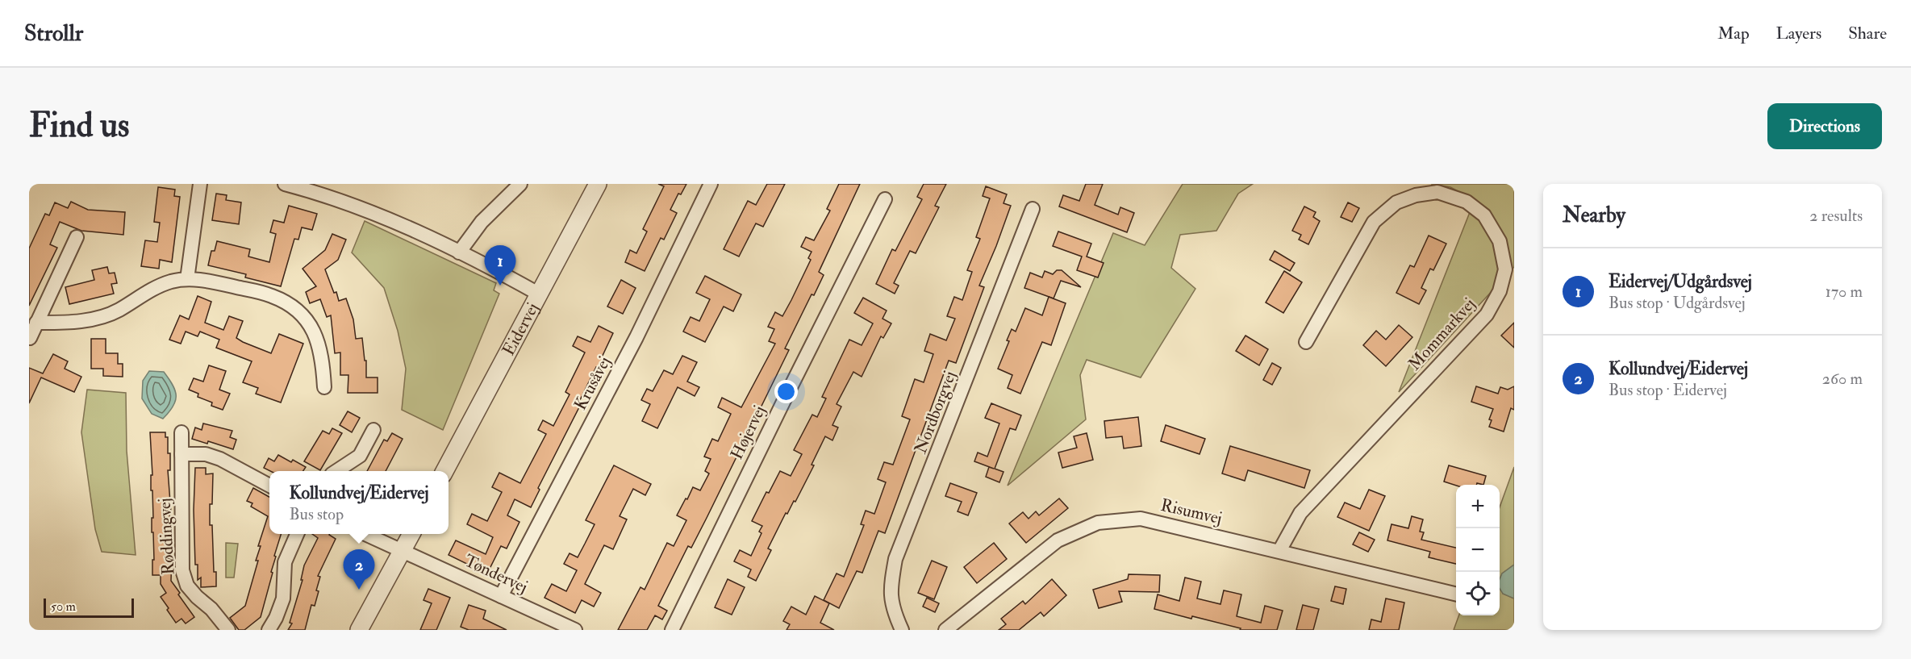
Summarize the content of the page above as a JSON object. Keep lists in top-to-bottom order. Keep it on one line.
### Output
{"streets":{"street":["Eidervej","Mommarkvej","Krusåvej","Nordborgvej","Højervej","Risumvej","Røddingvej","Tøndervej"]},"crossings":[["Mommarkvej","Risumvej"],["Krusåvej","Tøndervej"]],"scale_bar":"50 m","page":{"header":"Strollr","nav":["Map","Layers","Share"],"buttons":"Directions","title":"Find us","heading":["Nearby","2 results"],"pins":["1","2"],"list":[{"mark":"1","name":"Eidervej/Udgårdsvej","note":"Bus stop · Udgårdsvej","value":"170 m"},{"mark":"2","name":"Kollundvej/Eidervej","note":"Bus stop · Eidervej","value":"260 m"}],"popup":["Kollundvej/Eidervej","Bus stop"],"map_buttons":["+","−"],"scale":"50 m"}}
